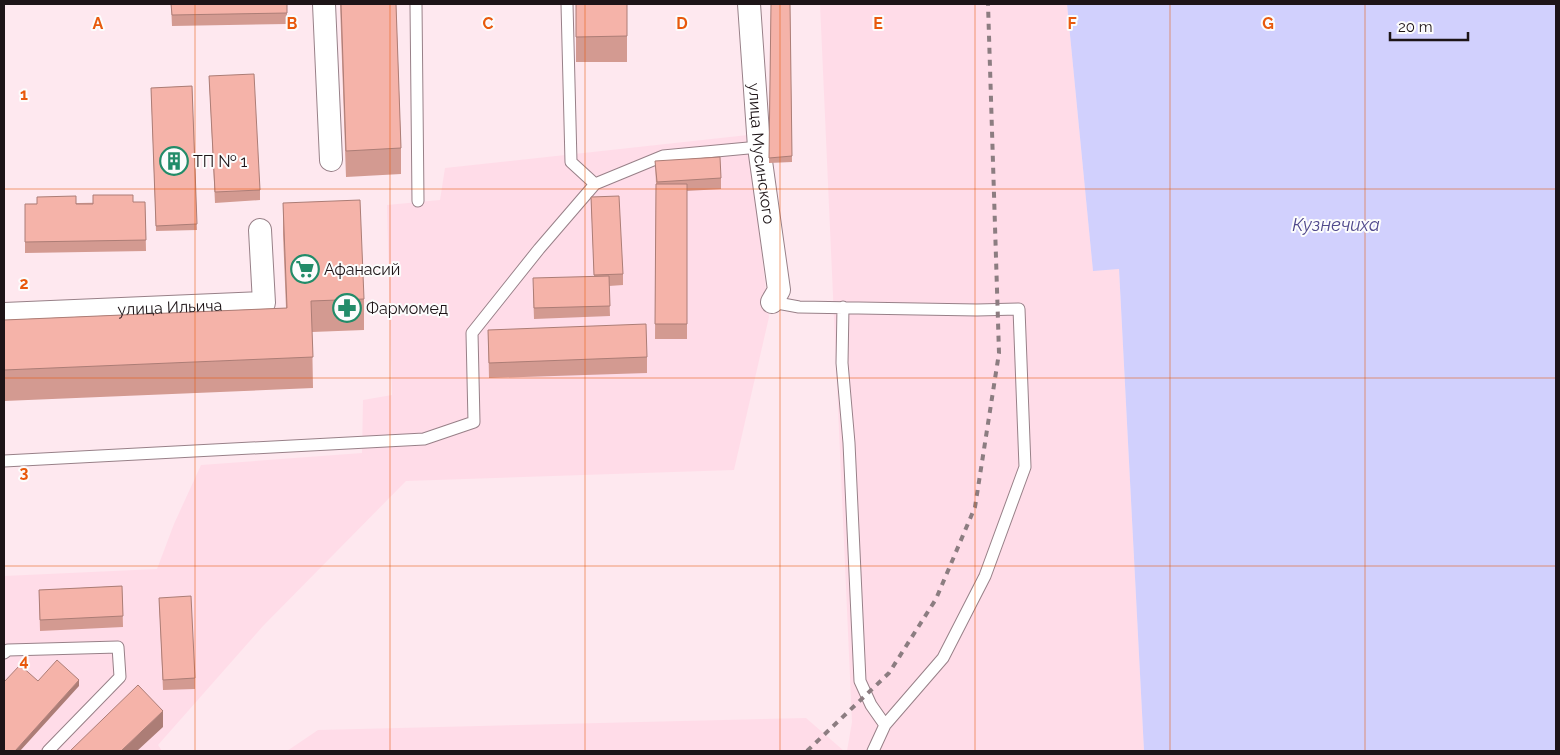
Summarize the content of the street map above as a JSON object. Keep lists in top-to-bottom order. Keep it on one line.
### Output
{"streets":{"street":["улица Мусинского","улица Ильича"]},"water":["Кузнечиха"],"places":{"building":["ТП № 1"],"supermarket":["Афанасий"],"pharmacy":["Фармомед"]},"scale_bar":"20 m","grid":{"columns":["A","B","C","D","E","F","G"],"rows":["1","2","3","4"]}}
